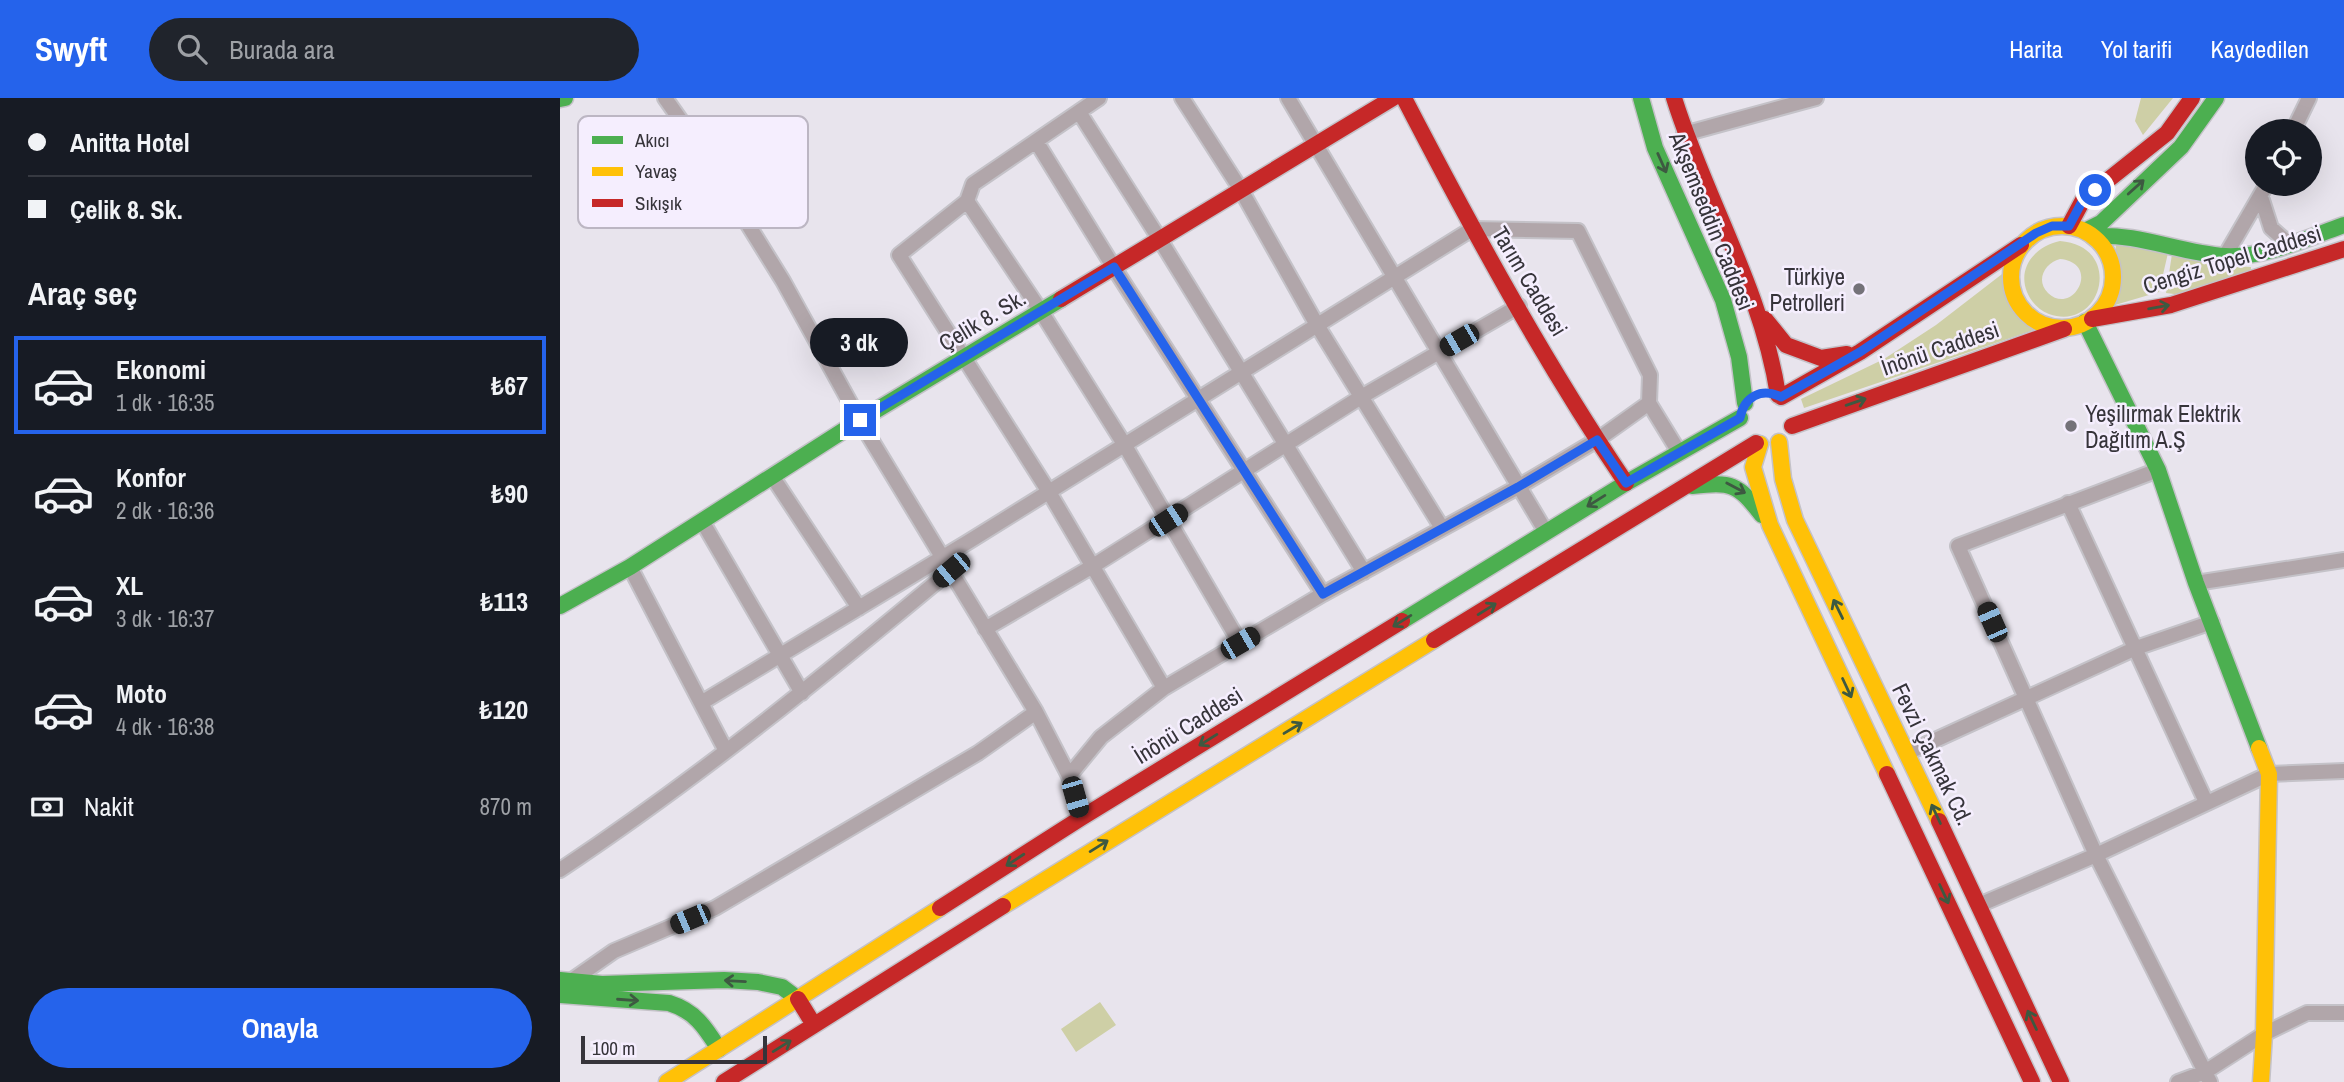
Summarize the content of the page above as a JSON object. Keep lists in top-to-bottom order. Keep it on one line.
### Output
{"streets":{"main road":["Akşemseddin Caddesi","Cengiz Topel Caddesi","Tarım Caddesi","Çelik 8. Sk.","İnönü Caddesi","Fevzi Çakmak Cd."]},"crossings":[["Akşemseddin Caddesi","İnönü Caddesi"],["Akşemseddin Caddesi","Fevzi Çakmak Cd."],["Cengiz Topel Caddesi","İnönü Caddesi"],["Tarım Caddesi","İnönü Caddesi"],["İnönü Caddesi","Fevzi Çakmak Cd."]],"places":["Türkiye Petrolleri","Yeşilırmak Elektrik Dağıtım A.Ş"],"legend":["Akıcı","Yavaş","Sıkışık"],"scale_bar":"100 m","page":{"header":"Swyft","search":"Burada ara","nav":["Harita","Yol tarifi","Kaydedilen"],"banner":["Anitta Hotel","Çelik 8. Sk."],"heading":"Araç seç","bubble":"3 dk","list":[{"name":"Ekonomi","note":"1 dk · 16:35","value":"₺67"},{"name":"Konfor","note":"2 dk · 16:36","value":"₺90"},{"name":"XL","note":"3 dk · 16:37","value":"₺113"},{"name":"Moto","note":"4 dk · 16:38","value":"₺120"}],"pay":["Nakit","870 m"],"buttons":"Onayla","scale":"100 m"}}
